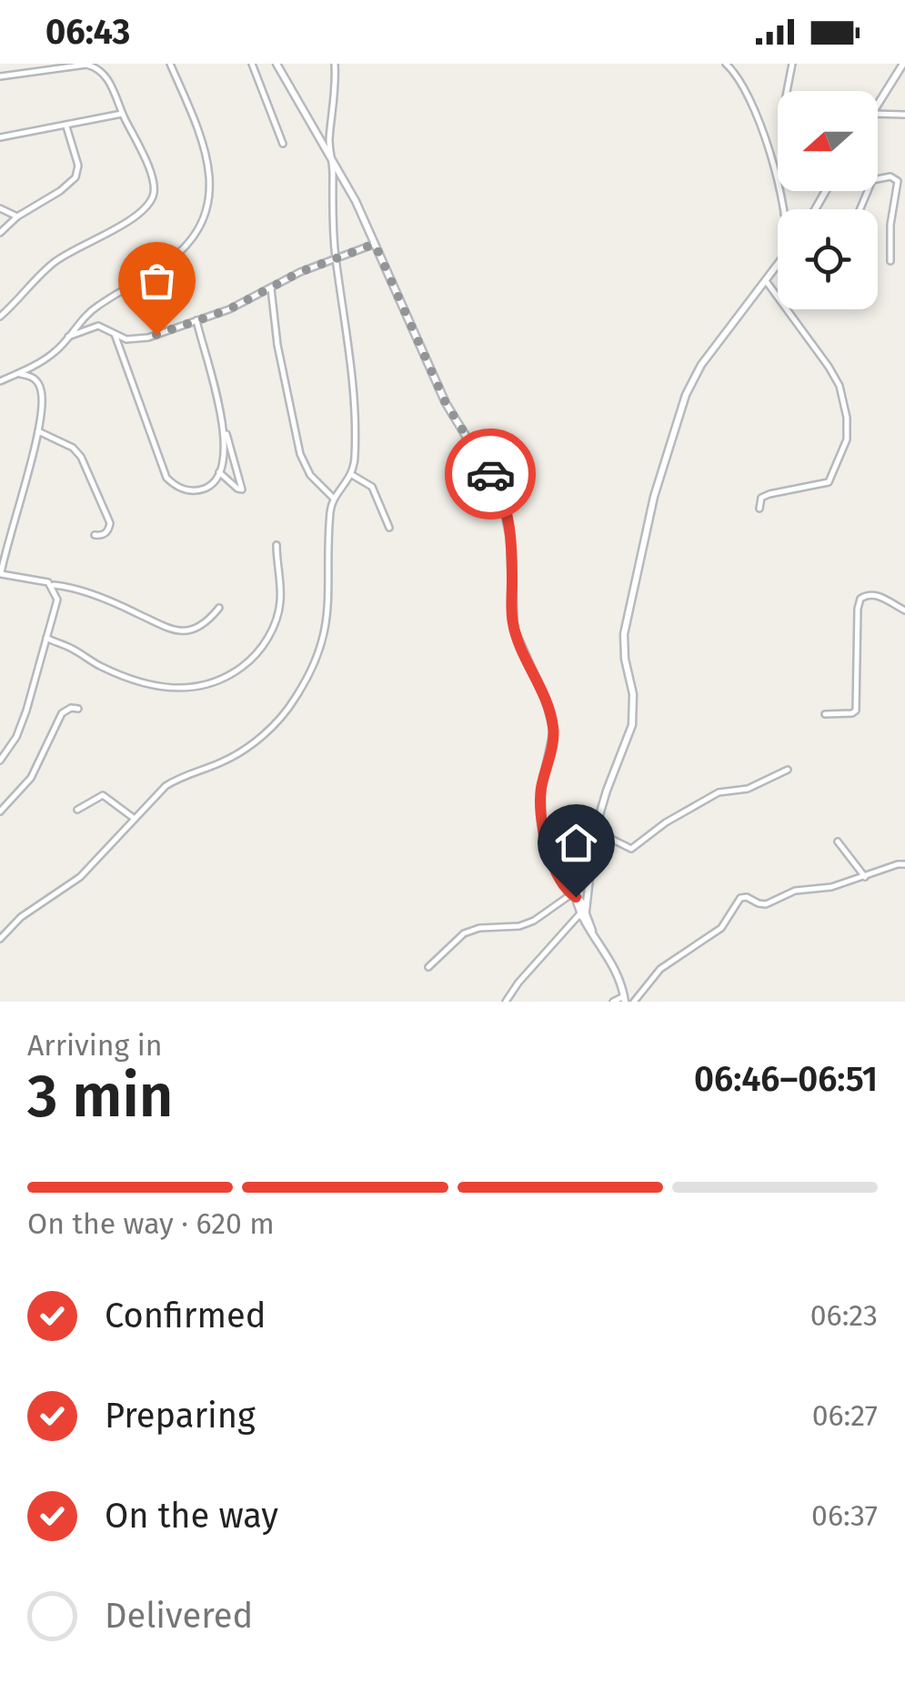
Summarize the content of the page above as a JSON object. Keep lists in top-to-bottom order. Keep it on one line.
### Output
{"north":"left","page":{"status":"06:43","heading":["3 min","Arriving in","06:46–06:51"],"bar":"On the way · 620 m","list":[["Confirmed","06:23"],["Preparing","06:27"],["On the way","06:37"],"Delivered"]}}
